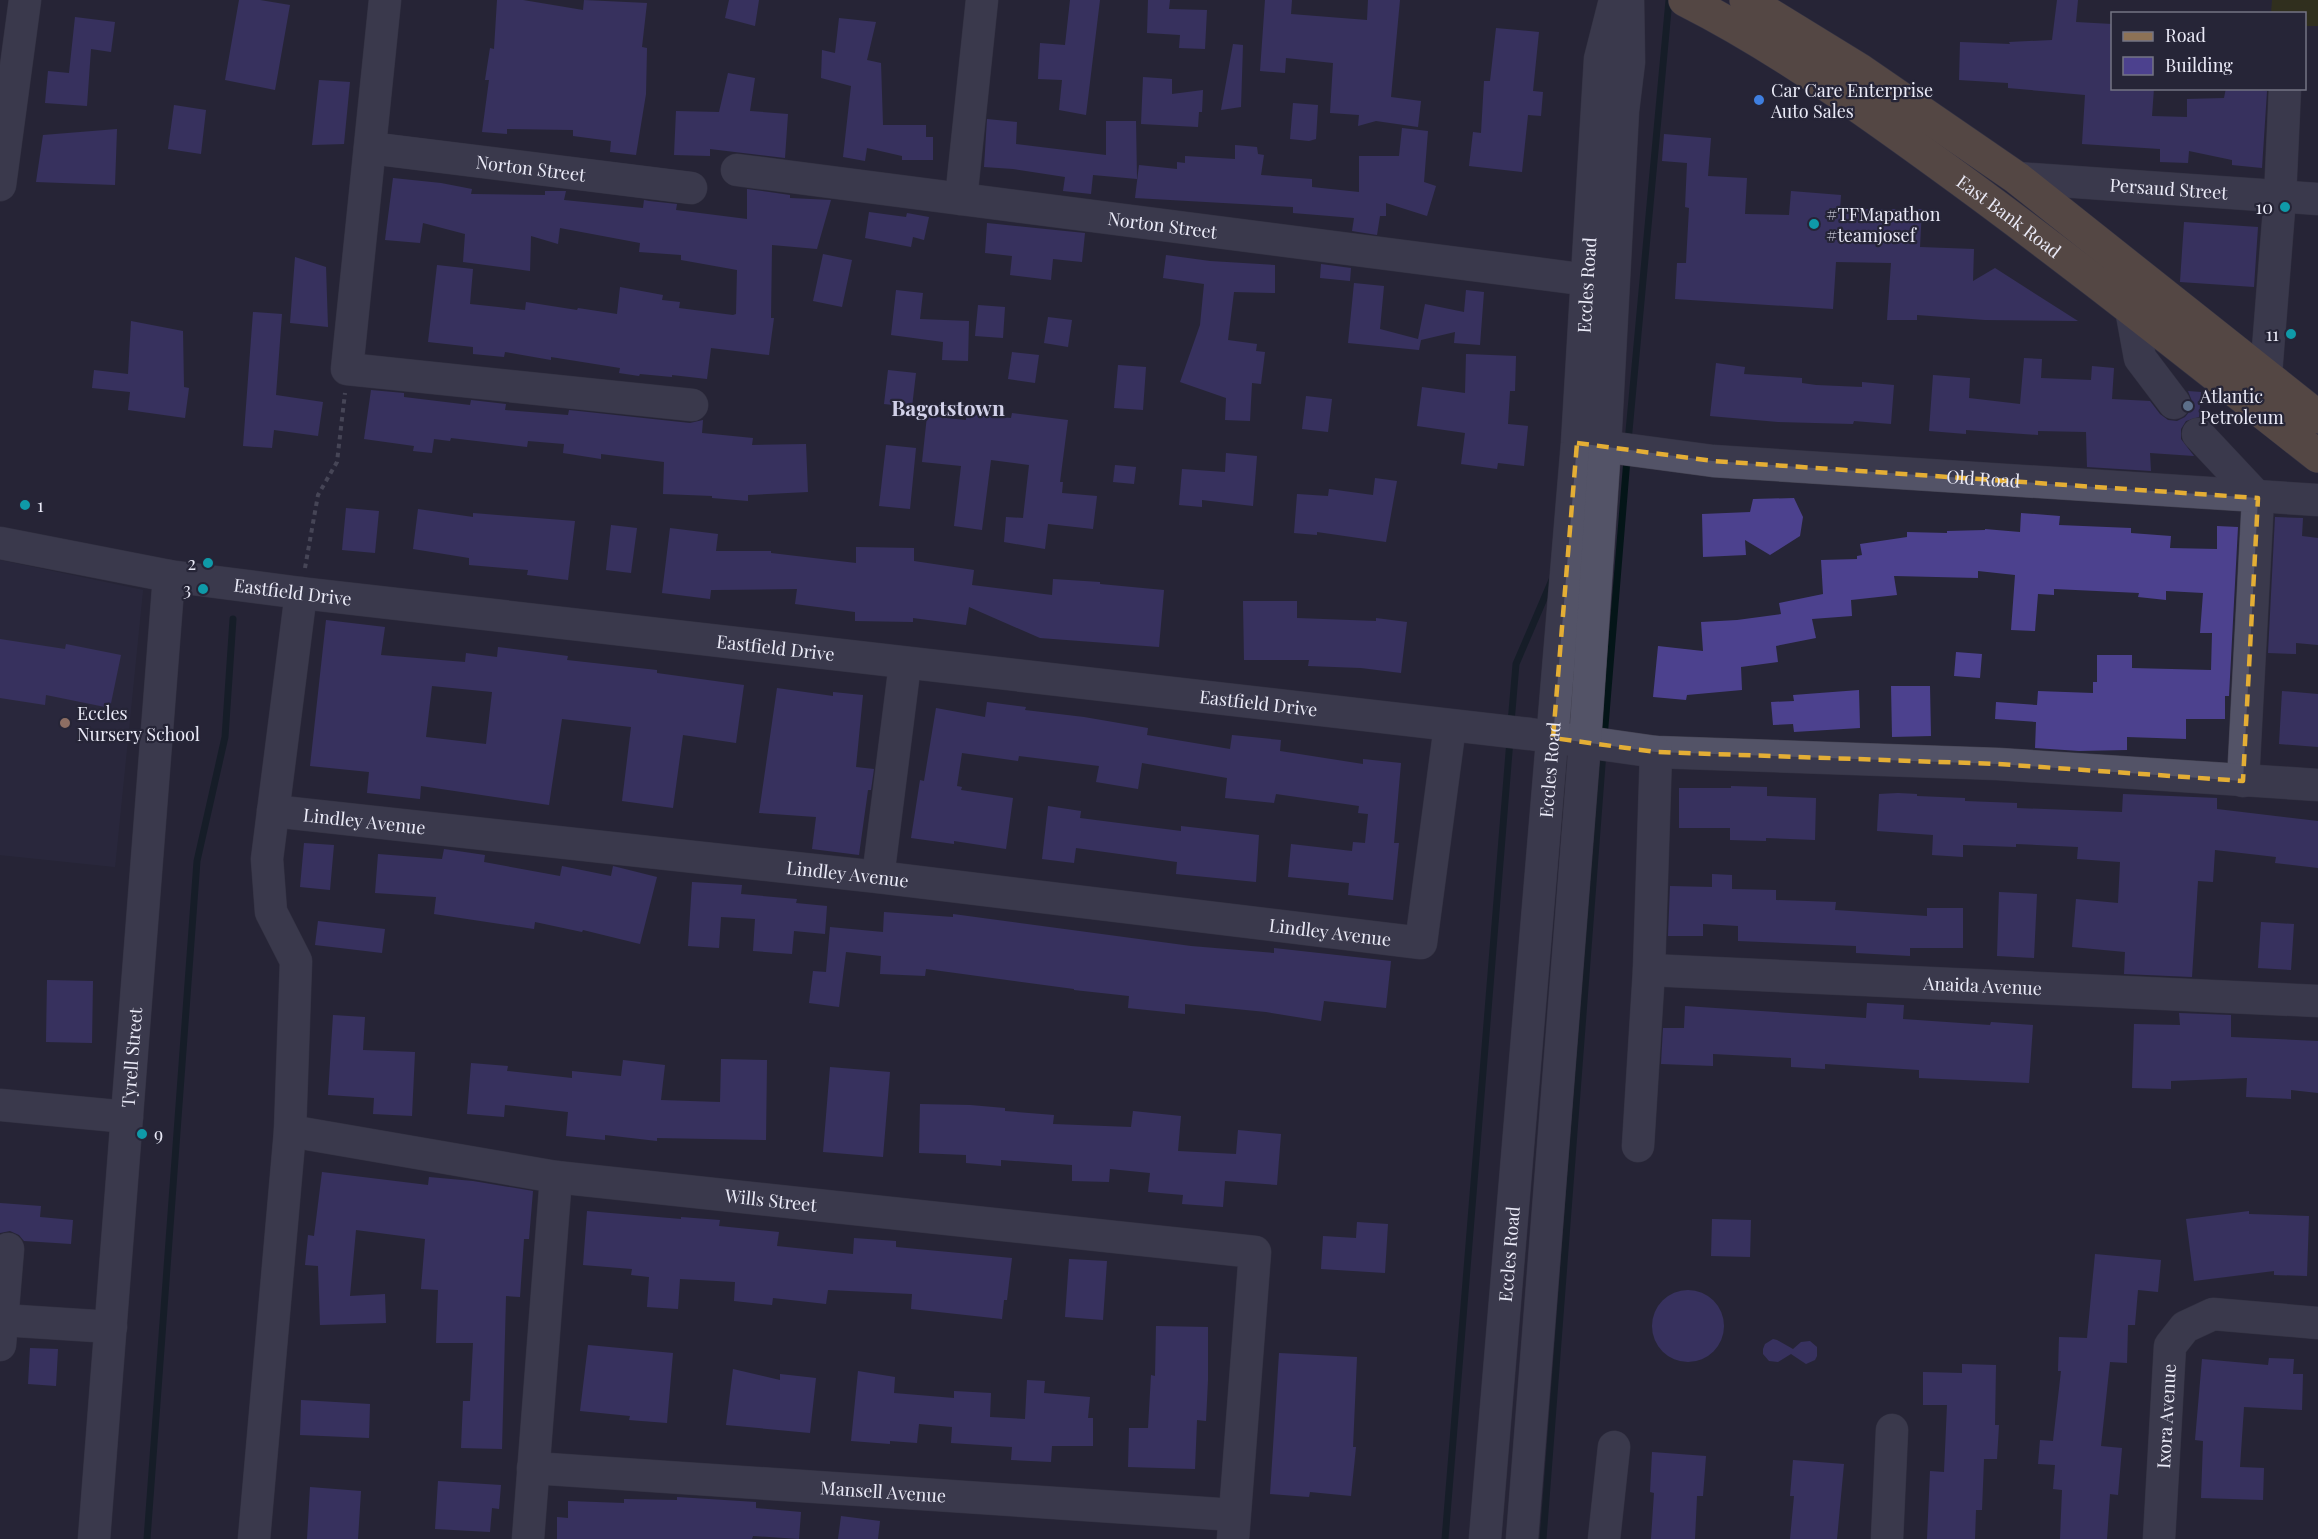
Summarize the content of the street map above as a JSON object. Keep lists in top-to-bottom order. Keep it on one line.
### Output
{"streets":{"main road":["East Bank Road"],"street":["Norton Street","Persaud Street","Eccles Road","Old Road","Eastfield Drive","Lindley Avenue","Anaida Avenue","Tyrell Street","Wills Street","Ixora Avenue","Mansell Avenue"]},"crossings":[["Norton Street","Eccles Road"],["Persaud Street","East Bank Road"],["Eccles Road","Old Road"],["Eccles Road","Eastfield Drive"],["Eastfield Drive","Lindley Avenue"],["Eastfield Drive","Tyrell Street"],["Wills Street","Mansell Avenue"]],"districts":["Bagotstown"],"places":["Car Care Enterprise Auto Sales","10","#TFMapathon #teamjosef","11","Atlantic Petroleum","1","2","3","Eccles Nursery School","9"],"legend":["Road","Building"]}
